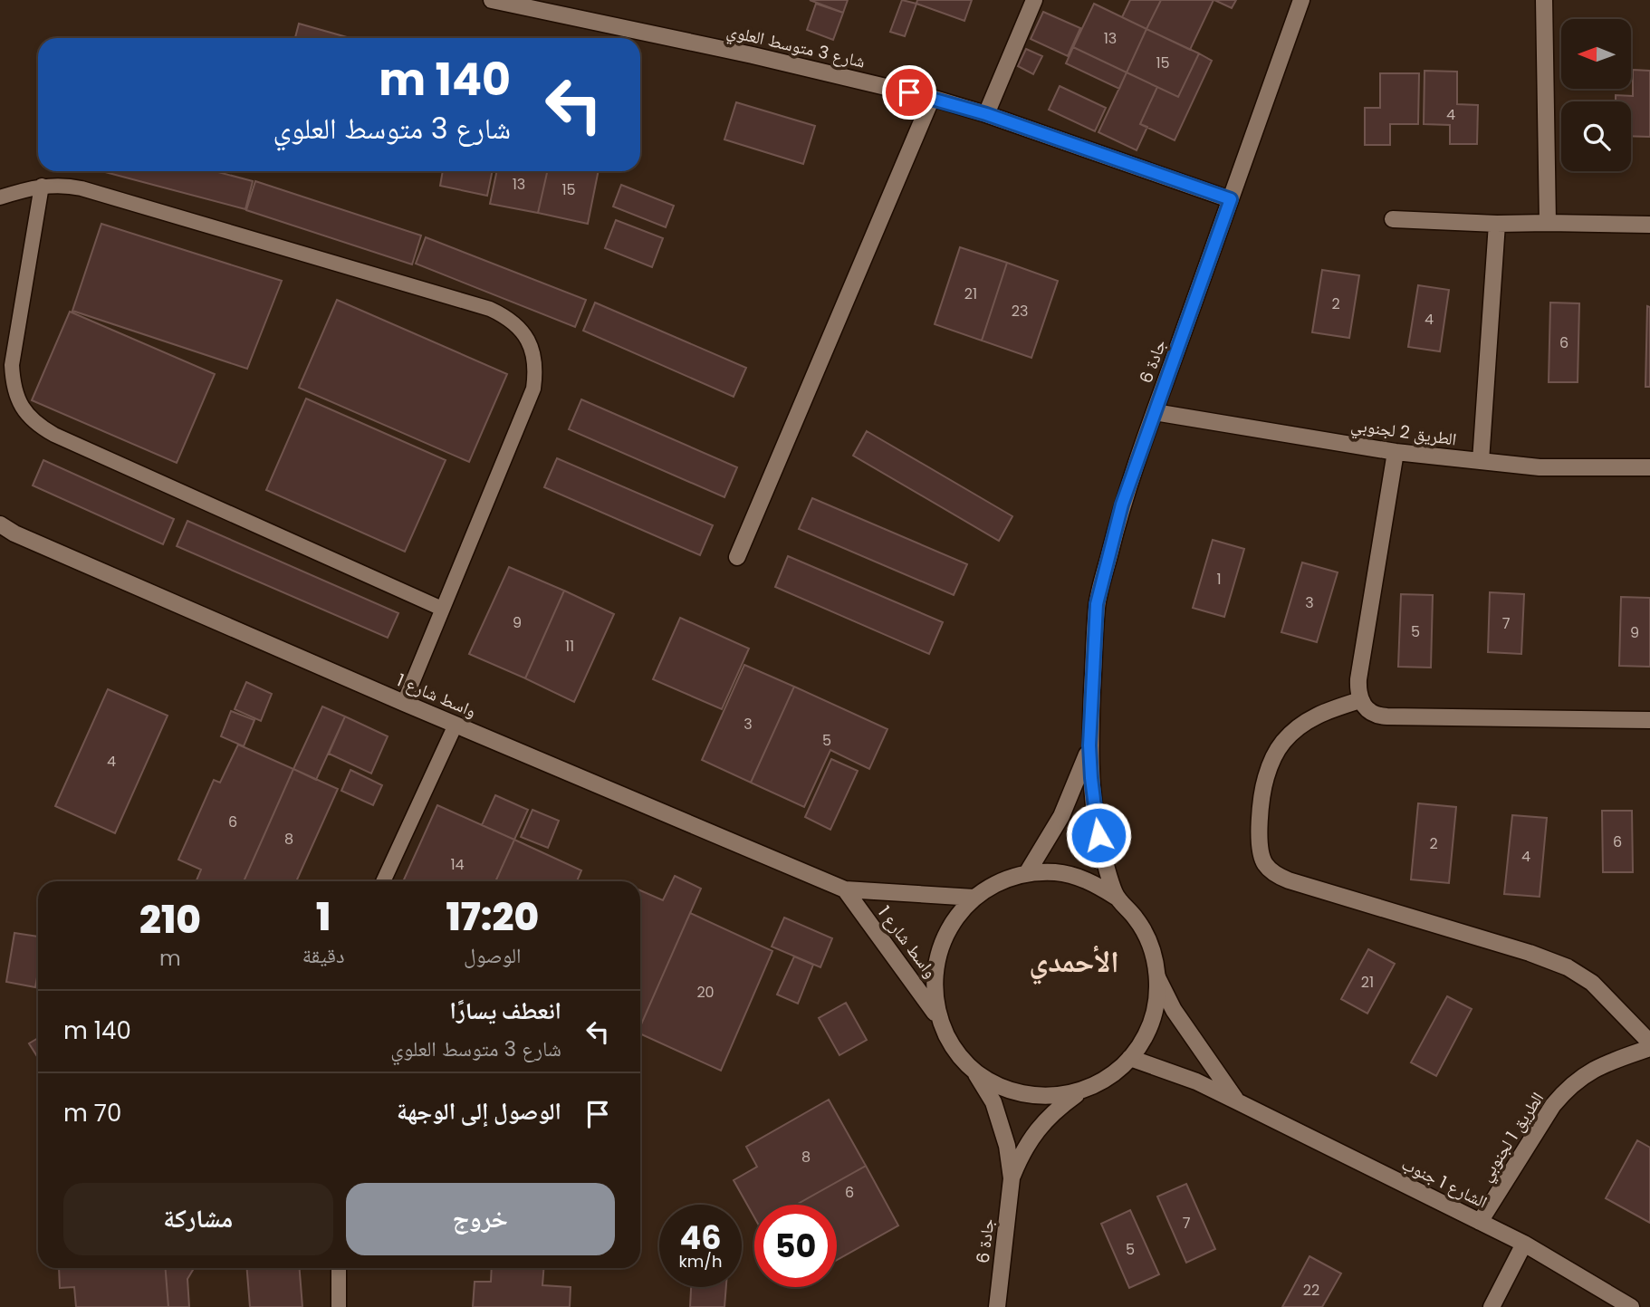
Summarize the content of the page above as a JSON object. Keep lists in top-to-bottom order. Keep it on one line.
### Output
{"streets":{"street":["شارع 3 متوسط العلوي","جادة 6","الطريق 2 لجنوبي","واسط شارع 1","الطريق 1 لجنوبي","الشارع 1 جنوب"]},"crossings":[["شارع 3 متوسط العلوي","جادة 6"],["جادة 6","الطريق 2 لجنوبي"],["جادة 6","واسط شارع 1"],["جادة 6","الشارع 1 جنوب"],["واسط شارع 1","الشارع 1 جنوب"],["الطريق 1 لجنوبي","الشارع 1 جنوب"]],"districts":["الأحمدي"],"house_numbers":["13","15","4","13","15","21","2","23","4","6","1","3","9","7","5","9","11","3","5","4","6","8","6","2","4","14","21","20","8","6","7","5","22"],"north":"left","page":{"turn":["140 m","شارع 3 متوسط العلوي"],"eta":["17:20","الوصول","1","دقيقة","210","m"],"list":[{"name":"انعطف يسارًا","note":"شارع 3 متوسط العلوي","value":"140 m"},{"name":"الوصول إلى الوجهة","value":"70 m"}],"buttons":["خروج","مشاركة"],"speed":"46 km/h","limit":"50"}}
